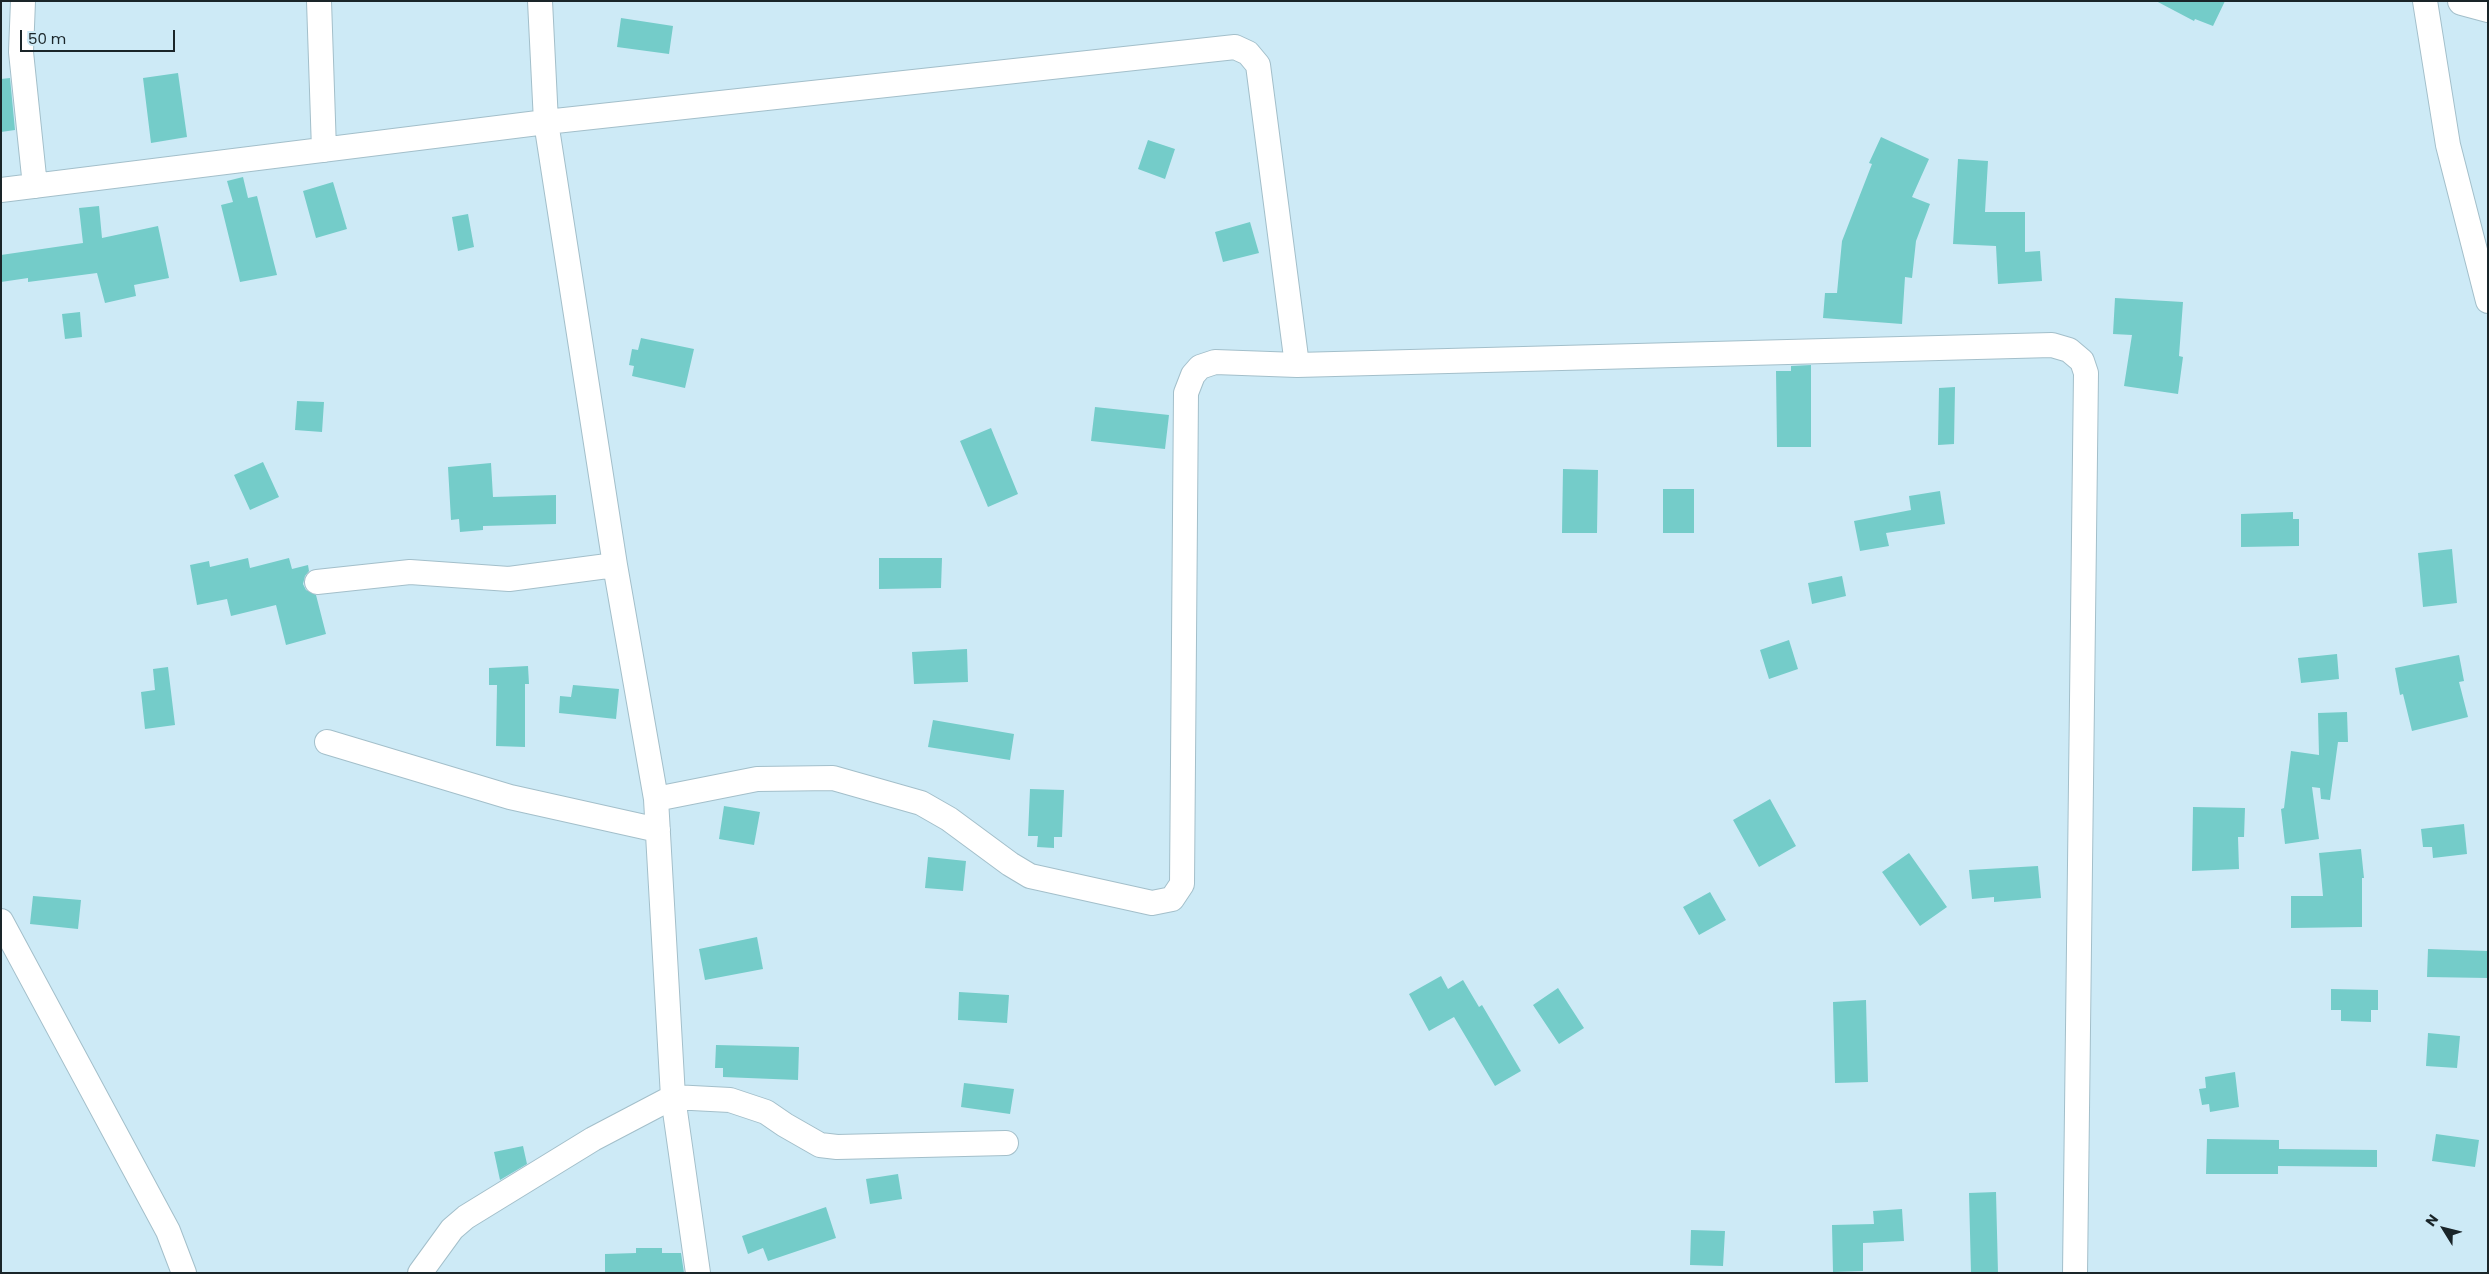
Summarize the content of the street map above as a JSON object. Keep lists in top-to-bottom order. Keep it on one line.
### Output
{"scale_bar":"50 m","north":"top left"}
